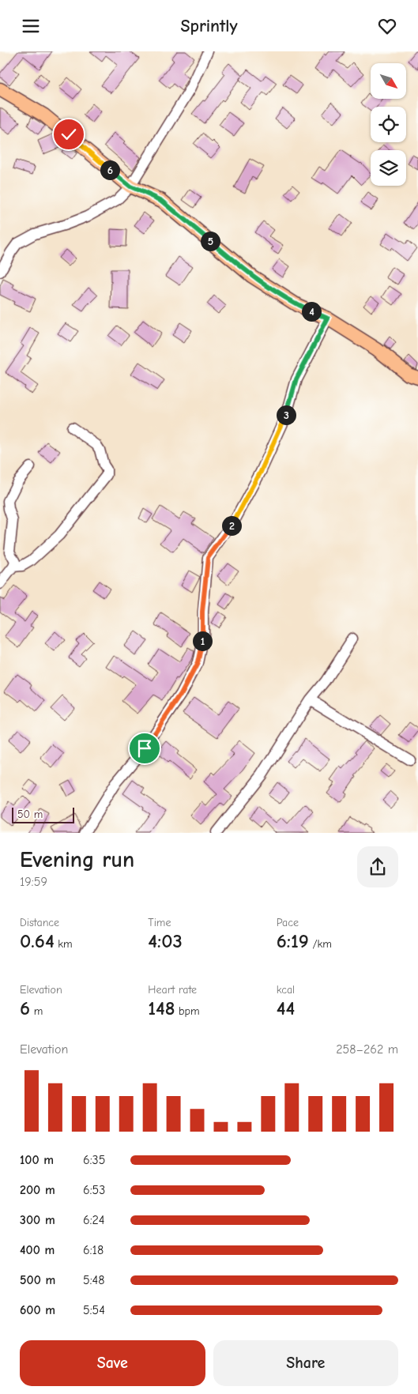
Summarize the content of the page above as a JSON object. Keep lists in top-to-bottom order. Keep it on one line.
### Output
{"scale_bar":"50 m","north":"bottom right","page":{"header":"Sprintly","pins":["6","5","4","3","2","1"],"scale":"50 m","heading":["Evening run","19:59"],"stats":[["Distance","0.64 km"],["Time","4:03"],["Pace","6:19 /km"],["Elevation","6 m"],["Heart rate","148 bpm"],["kcal","44"]],"chart":["Elevation","258–262 m"],"list":[{"name":"100 m","note":"6:35"},{"name":"200 m","note":"6:53"},{"name":"300 m","note":"6:24"},{"name":"400 m","note":"6:18"},{"name":"500 m","note":"5:48"},{"name":"600 m","note":"5:54"}],"buttons":["Save","Share"]}}
